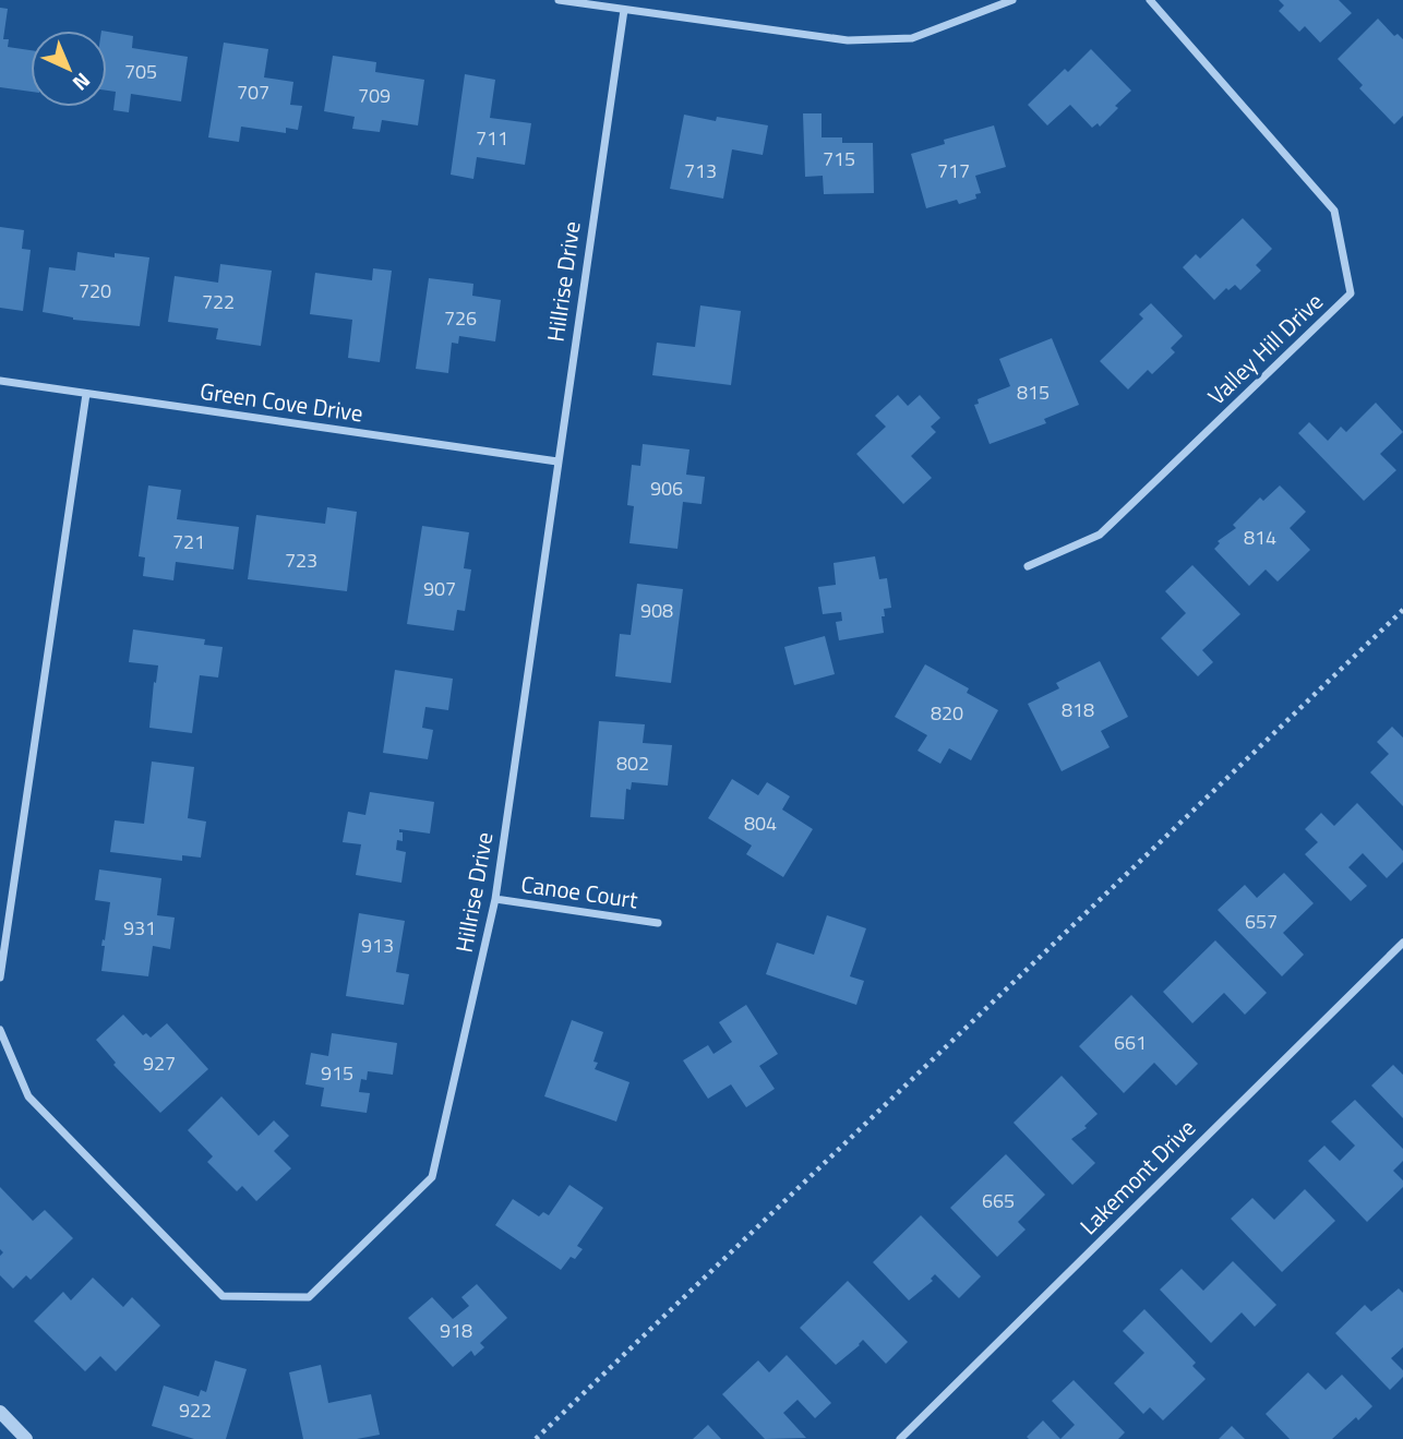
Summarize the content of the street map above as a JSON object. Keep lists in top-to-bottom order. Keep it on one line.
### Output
{"streets":{"street":["Hillrise Drive","Valley Hill Drive","Green Cove Drive","Canoe Court","Lakemont Drive"]},"crossings":[["Hillrise Drive","Green Cove Drive"],["Hillrise Drive","Canoe Court"]],"house_numbers":["705","707","709","711","715","713","717","720","722","726","815","906","814","721","723","907","908","818","820","802","804","657","931","913","661","927","915","665","918","922"],"north":"bottom right"}
